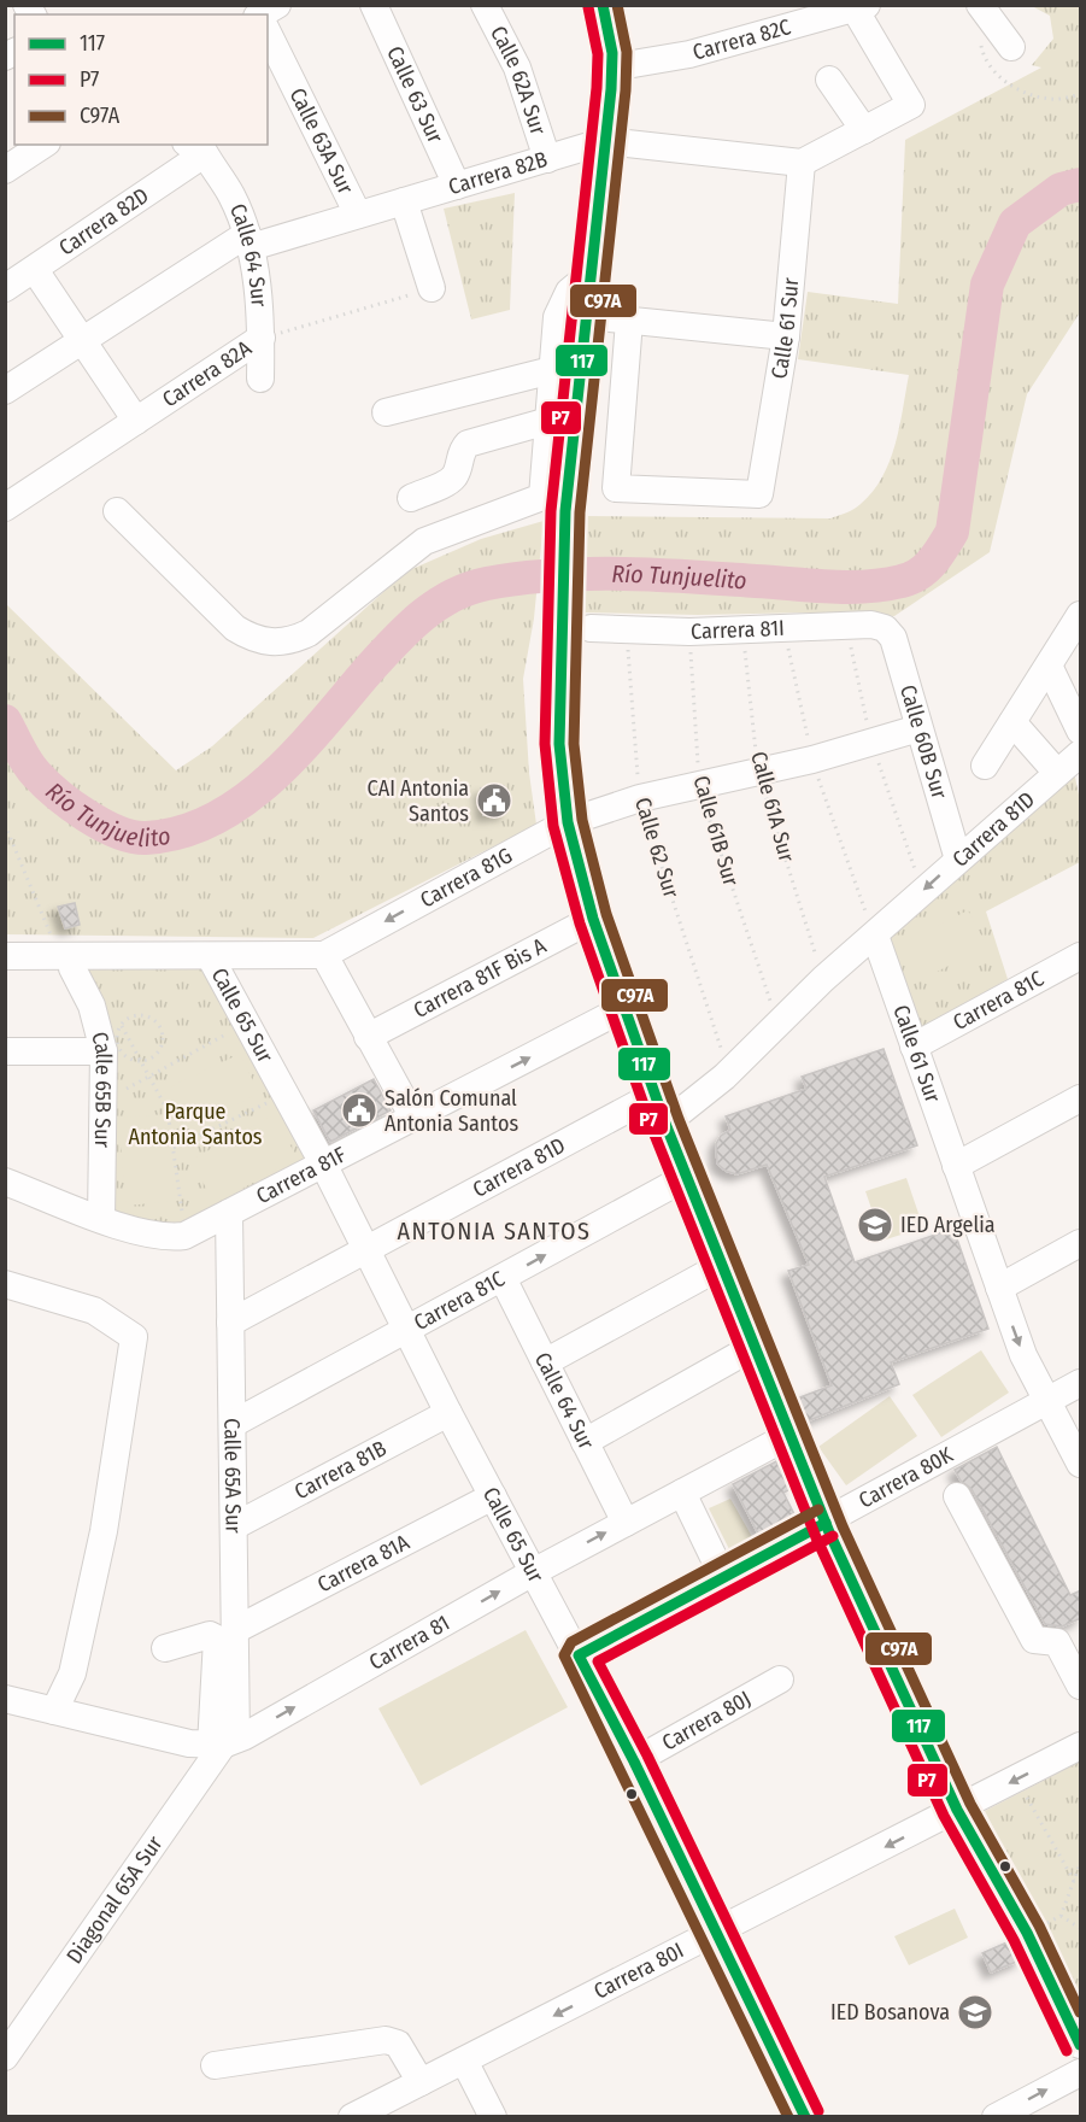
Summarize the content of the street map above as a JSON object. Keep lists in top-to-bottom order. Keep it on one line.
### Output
{"streets":{"street":["Carrera 82C","Calle 62A Sur","Calle 63 Sur","Calle 63A Sur","Carrera 82B","Carrera 82D","Calle 64 Sur","Calle 61 Sur","Carrera 82A","Carrera 81I","Calle 60B Sur","Carrera 81D","Carrera 81G","Carrera 81F Bis A","Carrera 81C","Calle 65 Sur","Calle 65B Sur","Carrera 81F","Carrera 81B","Calle 65A Sur","Carrera 80K","Carrera 81A","Carrera 81","Carrera 80J","Diagonal 65A Sur","Carrera 80I"],"path":["Calle 61A Sur","Calle 61B Sur","Calle 62 Sur"]},"crossings":[["Calle 62A Sur","Carrera 82B"],["Calle 63 Sur","Carrera 82B"],["Calle 63A Sur","Carrera 82B"],["Carrera 82B","Calle 64 Sur"],["Carrera 82B","Calle 61 Sur"],["Carrera 82D","Calle 64 Sur"],["Calle 64 Sur","Carrera 82A"],["Calle 64 Sur","Carrera 81C"],["Calle 64 Sur","Carrera 81"],["Calle 61 Sur","Carrera 81D"],["Calle 61 Sur","Carrera 81C"],["Calle 61 Sur","Carrera 80K"],["Carrera 81I","Calle 60B Sur"],["Carrera 81I","Calle 61A Sur"],["Carrera 81I","Calle 61B Sur"],["Carrera 81I","Calle 62 Sur"],["Calle 60B Sur","Carrera 81D"],["Calle 60B Sur","Carrera 81G"],["Calle 61A Sur","Carrera 81D"],["Calle 61A Sur","Carrera 81G"],["Carrera 81D","Calle 61B Sur"],["Carrera 81D","Calle 62 Sur"],["Carrera 81D","Calle 65 Sur"],["Carrera 81D","Calle 65A Sur"],["Calle 61B Sur","Carrera 81G"],["Calle 62 Sur","Carrera 81G"],["Carrera 81G","Calle 65 Sur"],["Carrera 81G","Calle 65B Sur"],["Carrera 81C","Calle 65 Sur"],["Carrera 81C","Calle 65A Sur"],["Calle 65 Sur","Carrera 81F"],["Calle 65 Sur","Carrera 81B"],["Calle 65 Sur","Carrera 80K"],["Calle 65 Sur","Carrera 81A"],["Calle 65 Sur","Carrera 81"],["Calle 65 Sur","Carrera 80J"],["Calle 65 Sur","Carrera 80I"],["Carrera 81F","Calle 65A Sur"],["Carrera 81B","Calle 65A Sur"],["Calle 65A Sur","Carrera 81A"],["Calle 65A Sur","Carrera 81"],["Calle 65A Sur","Diagonal 65A Sur"],["Carrera 81","Diagonal 65A Sur"]],"one_way":["Carrera 81F","Carrera 81","Carrera 80I"],"districts":["ANTONIA SANTOS"],"water":["Río Tunjuelito"],"parks":["Parque Antonia Santos"],"places":{"public building":["CAI Antonia Santos","Salón Comunal Antonia Santos"],"school or university":["IED Argelia","IED Bosanova"]},"lines":["transit line 117","transit line C97A","transit line P7"],"legend":["117","P7","C97A"]}
